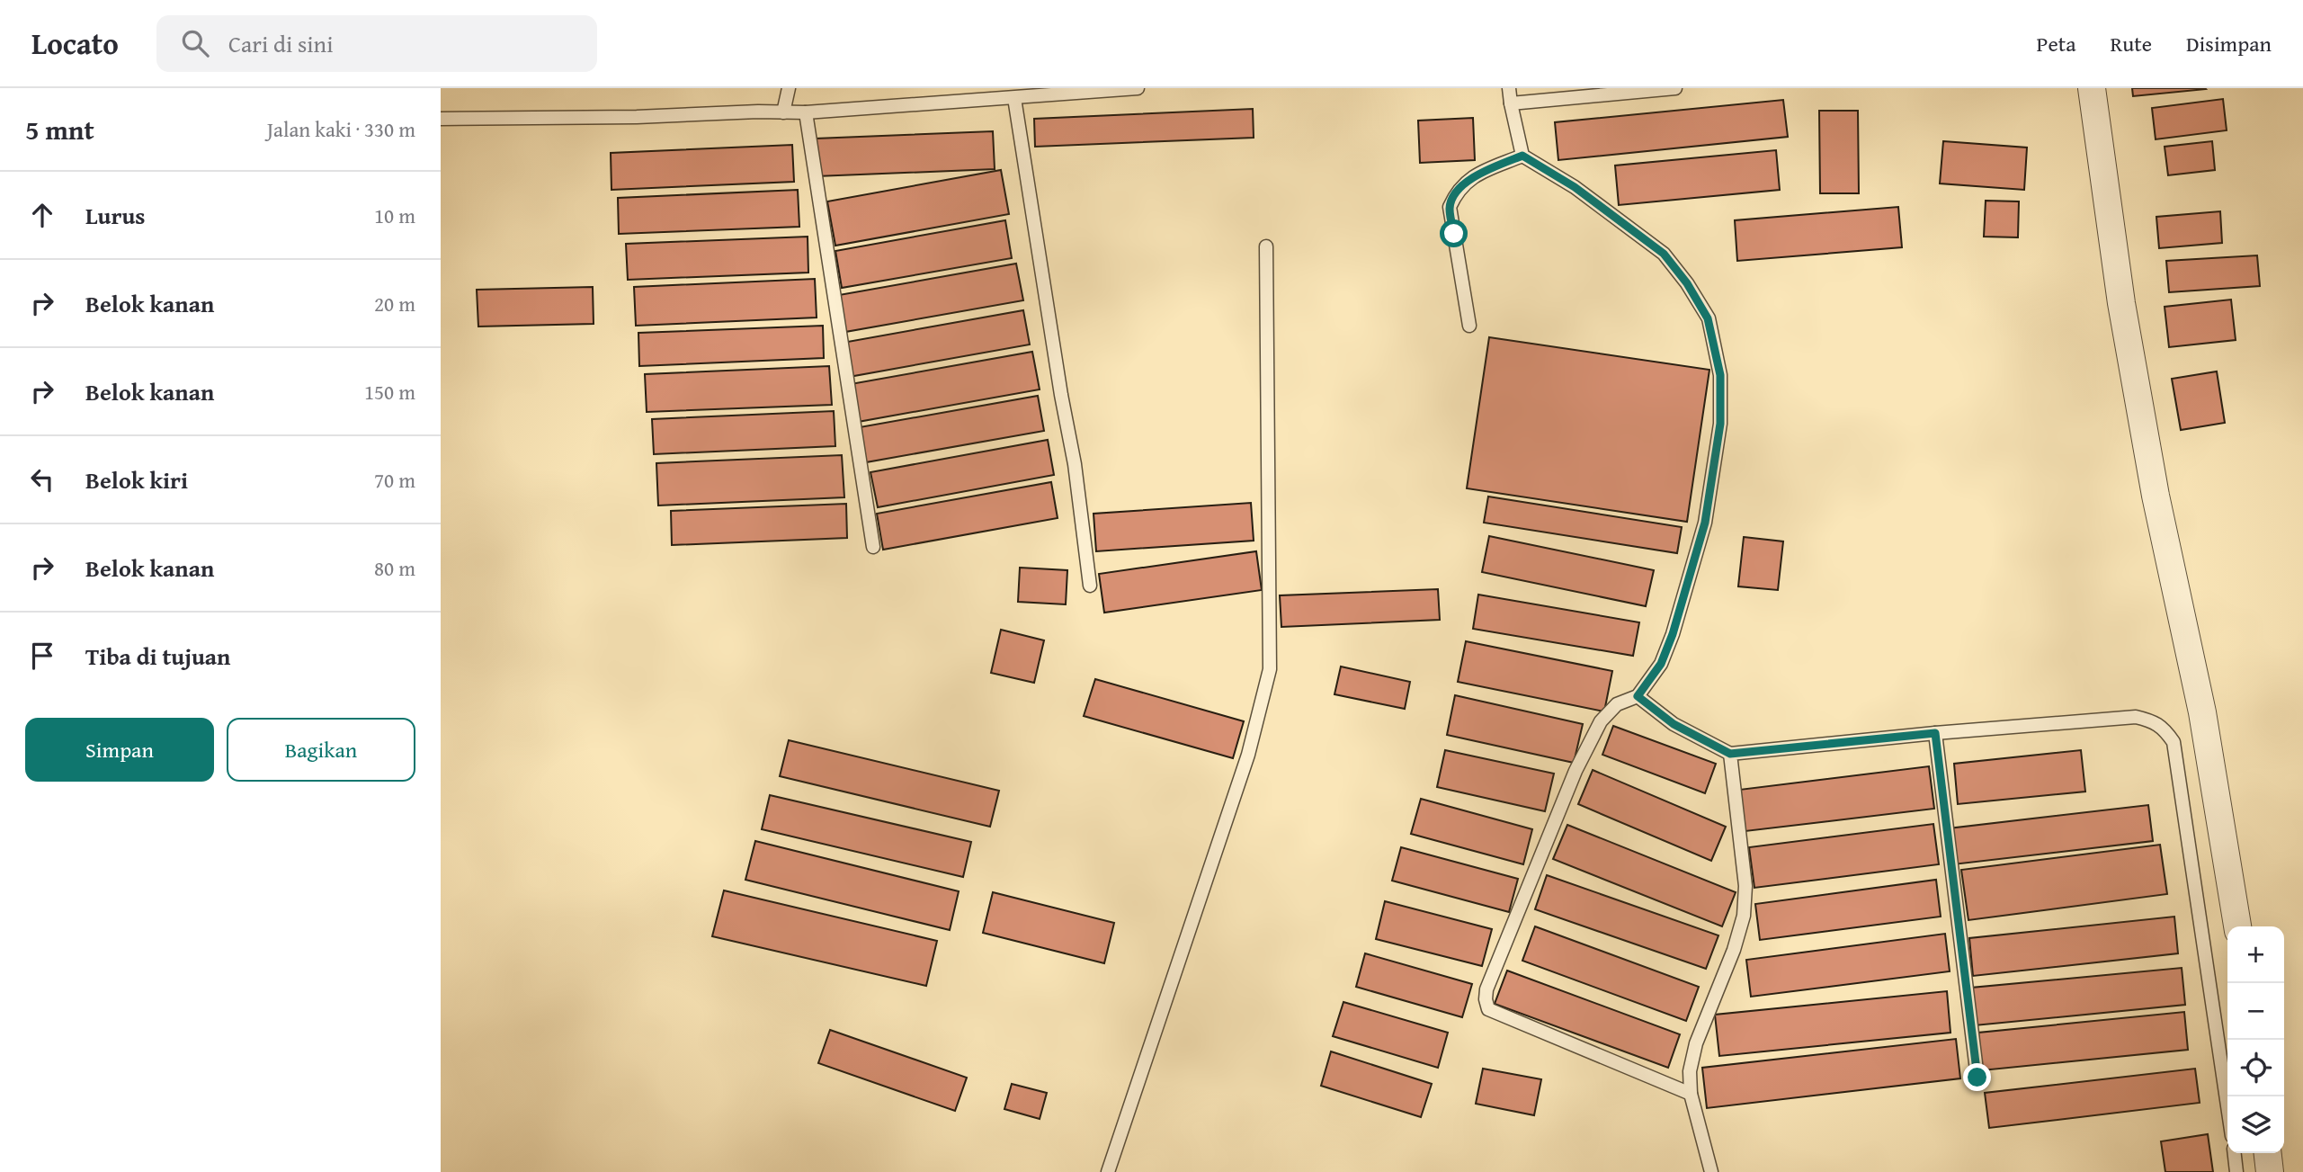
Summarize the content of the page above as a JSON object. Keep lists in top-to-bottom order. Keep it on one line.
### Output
{"page":{"header":"Locato","search":"Cari di sini","nav":["Peta","Rute","Disimpan"],"heading":["5 mnt","Jalan kaki · 330 m"],"list":[["Lurus","10 m"],["Belok kanan","20 m"],["Belok kanan","150 m"],["Belok kiri","70 m"],["Belok kanan","80 m"],"Tiba di tujuan"],"buttons":["Simpan","Bagikan"],"map_buttons":["+","−"]}}
